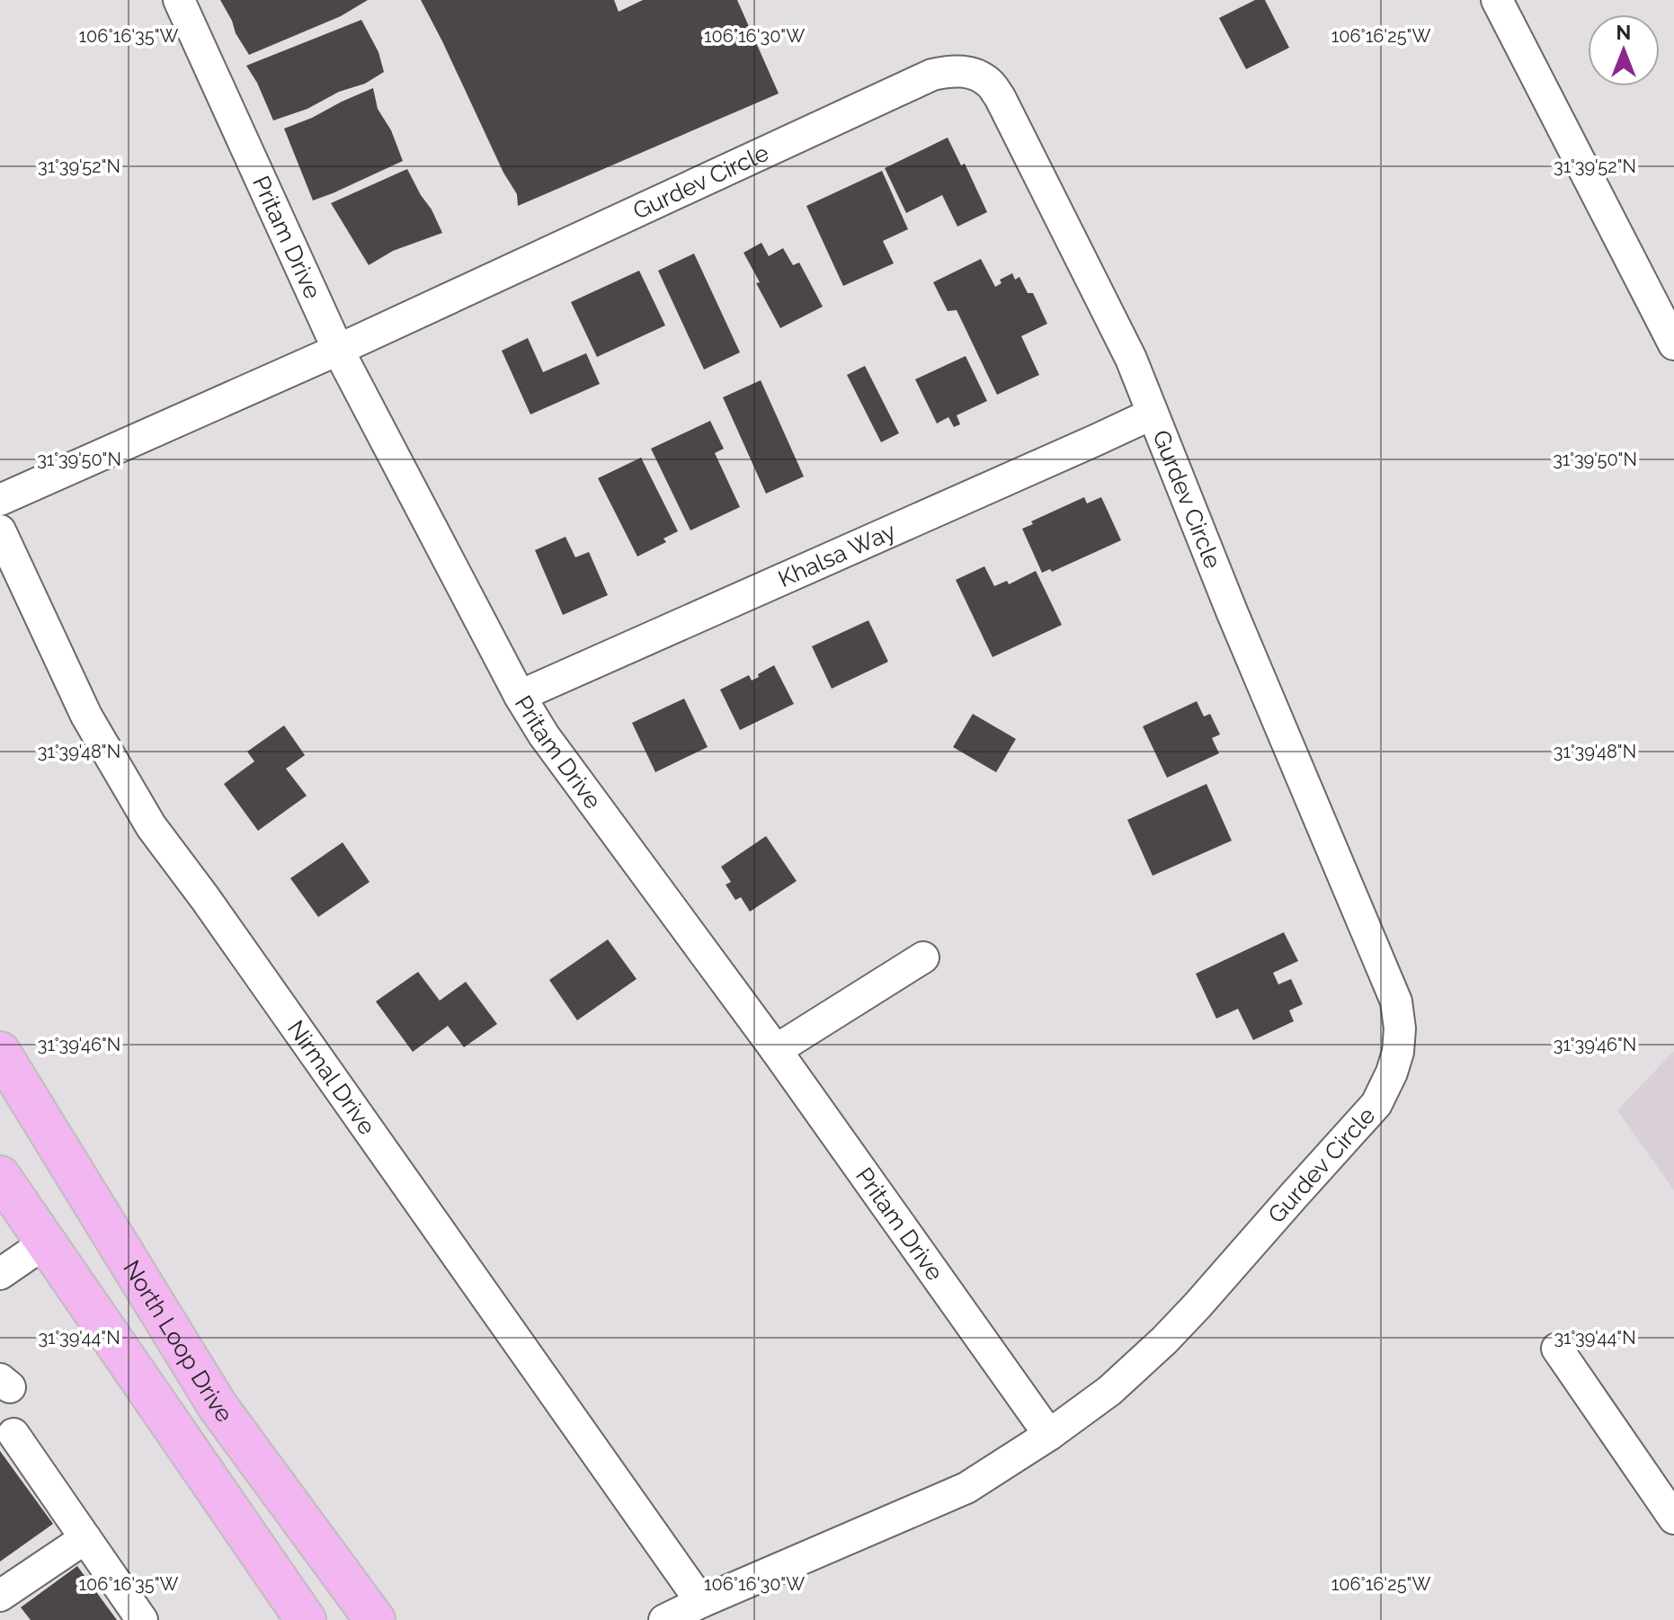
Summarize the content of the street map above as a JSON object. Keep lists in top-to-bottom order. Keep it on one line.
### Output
{"streets":{"main road":["North Loop Drive"],"street":["Gurdev Circle","Pritam Drive","Khalsa Way","Nirmal Drive"]},"crossings":[["Gurdev Circle","Pritam Drive"],["Gurdev Circle","Khalsa Way"],["Gurdev Circle","Nirmal Drive"],["Pritam Drive","Khalsa Way"]],"north":"top","coordinates":["106°16'35\"W","106°16'30\"W","106°16'25\"W","31°39'52\"N","31°39'50\"N","31°39'48\"N","31°39'46\"N","31°39'44\"N"]}
